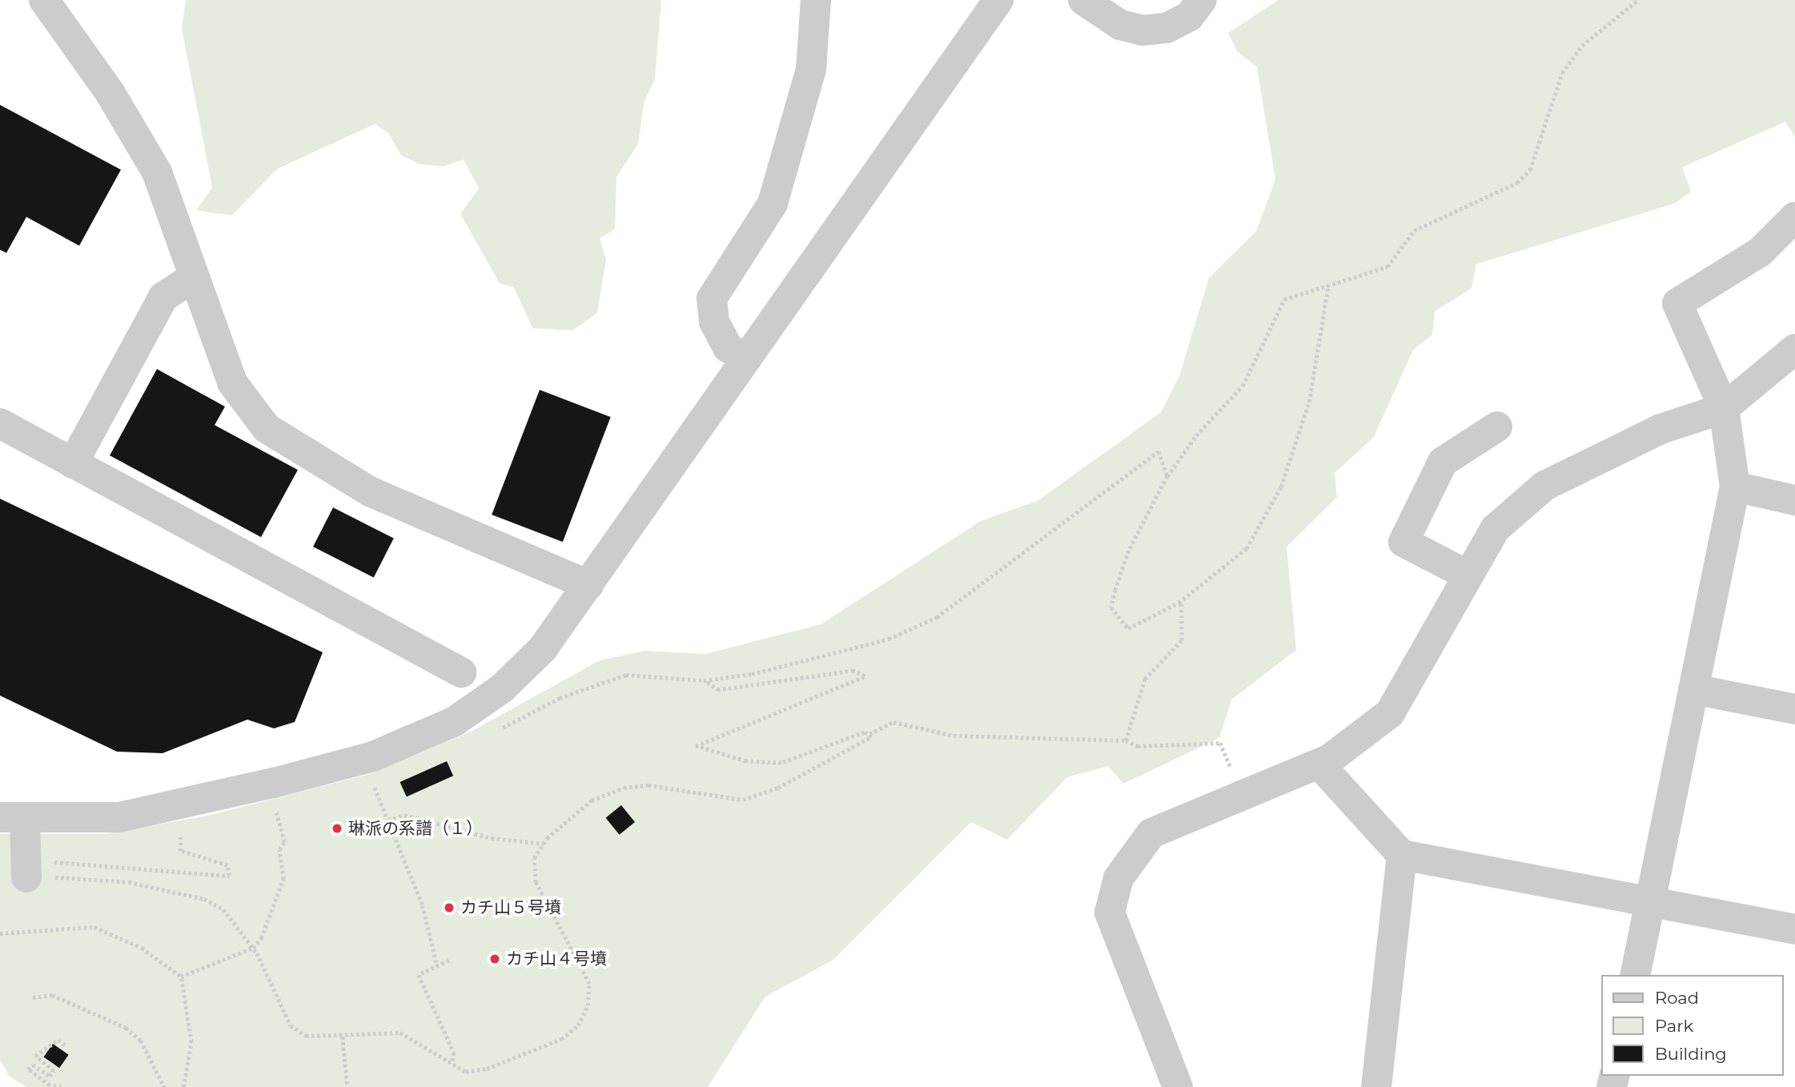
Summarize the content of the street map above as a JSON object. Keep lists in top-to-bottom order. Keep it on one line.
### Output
{"places":["琳派の系譜（１）","カチ山５号墳","カチ山４号墳"],"legend":["Road","Park","Building"]}
